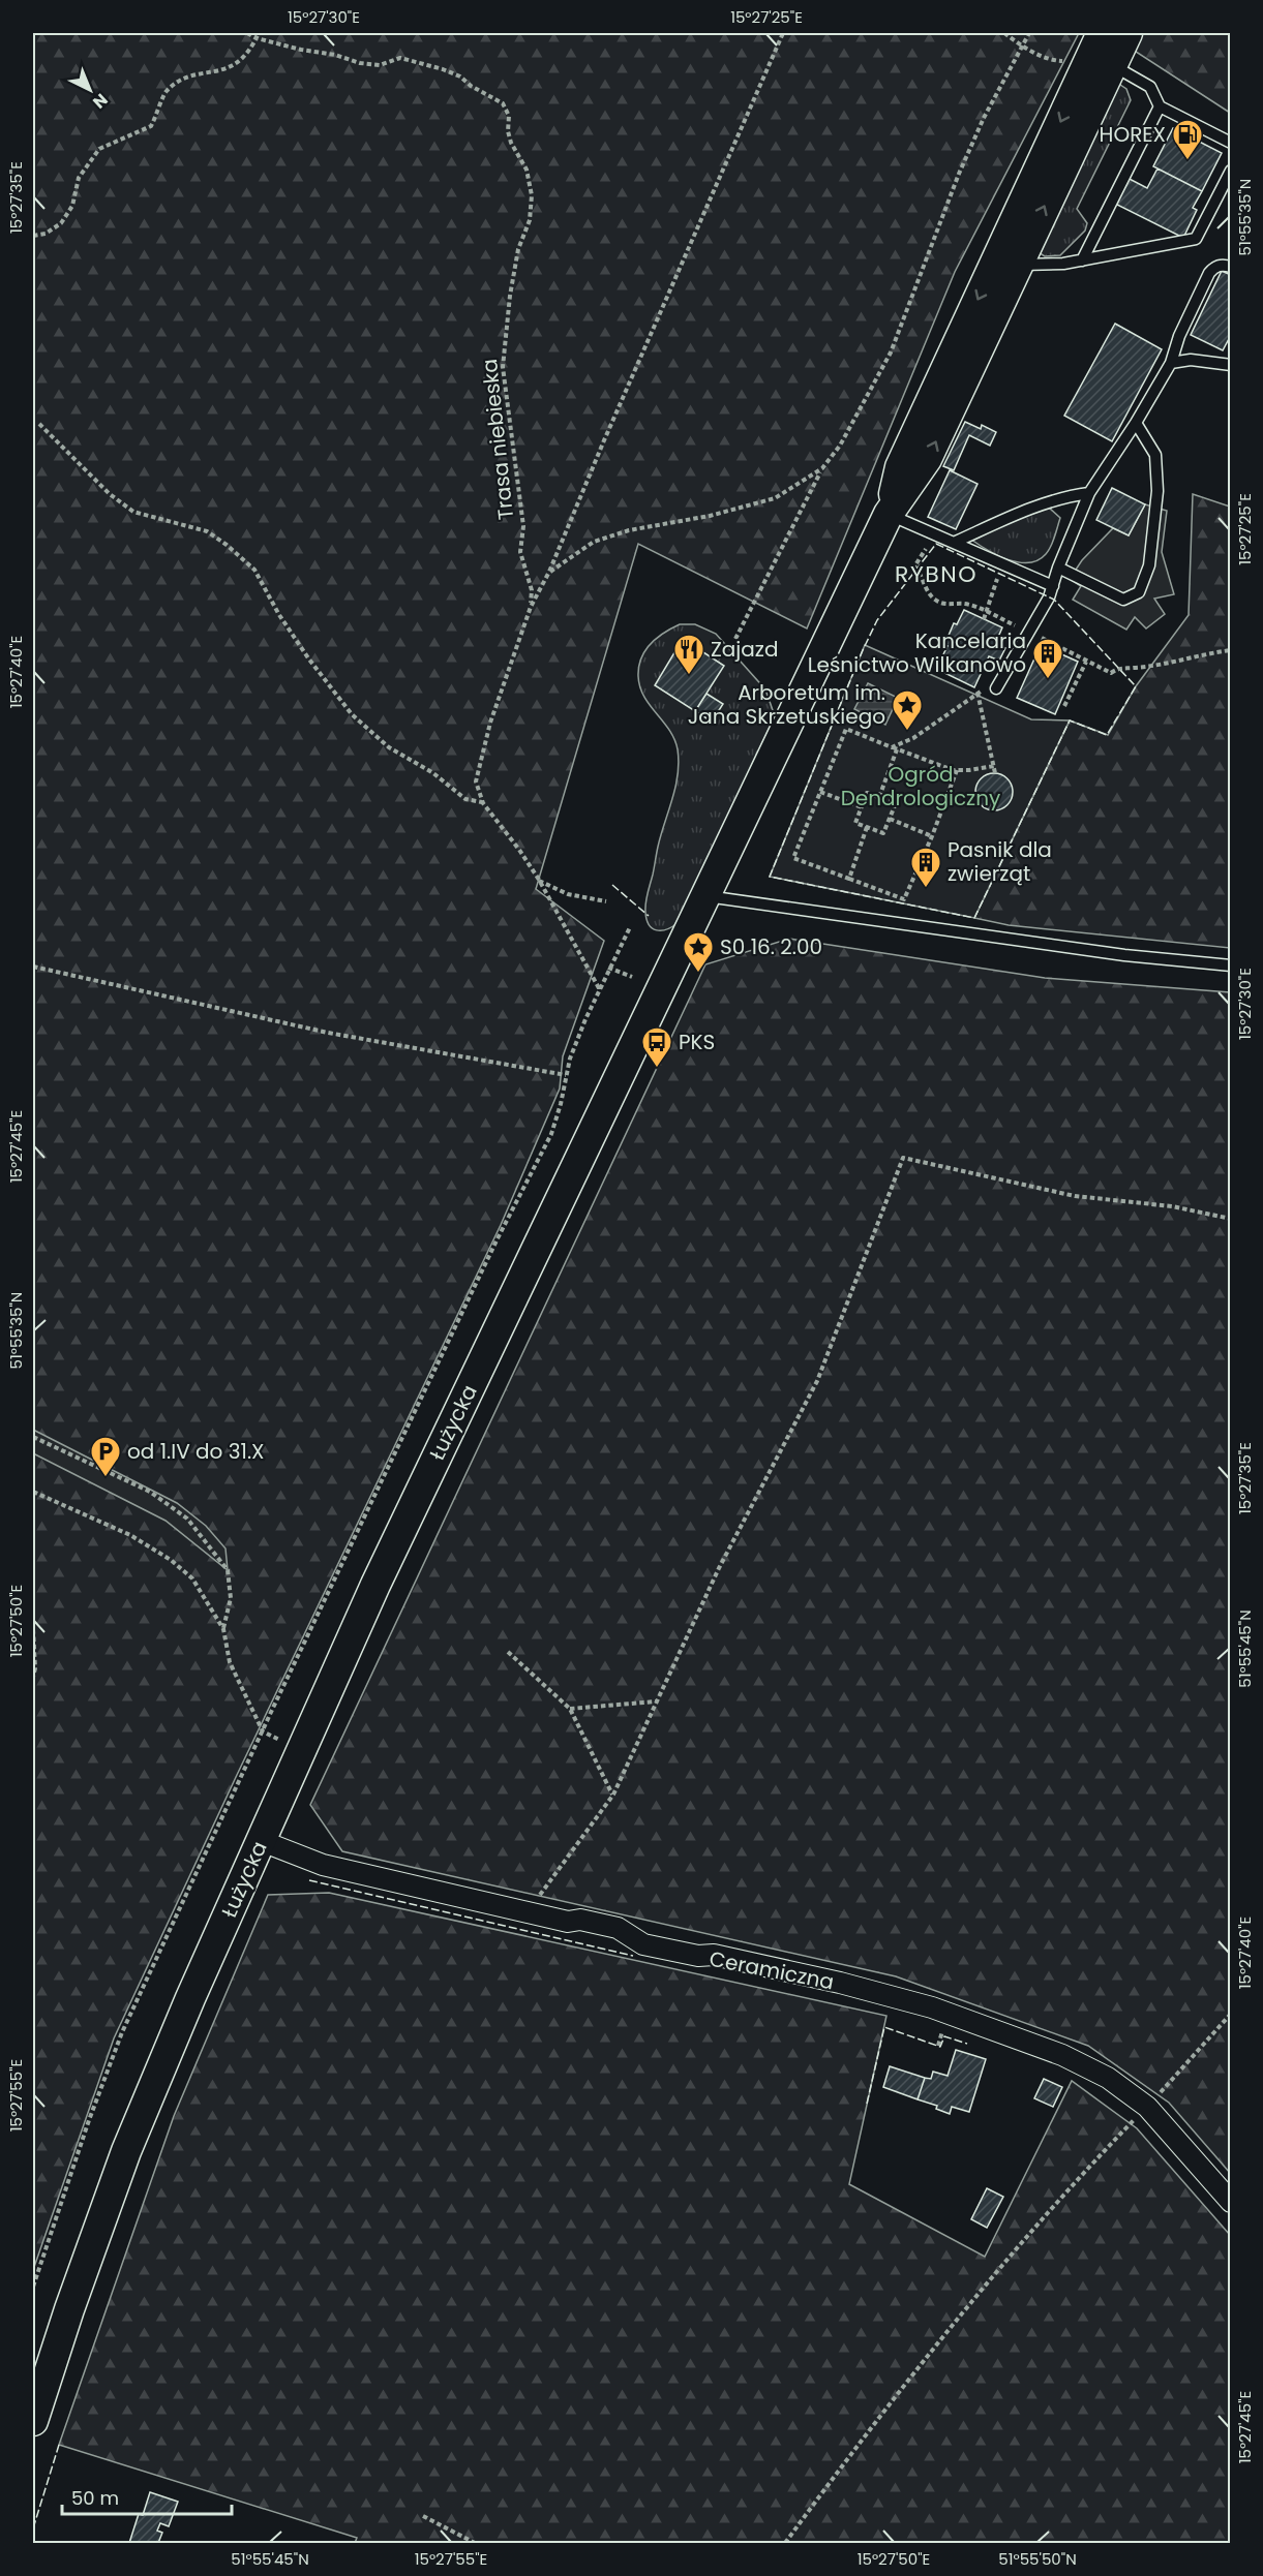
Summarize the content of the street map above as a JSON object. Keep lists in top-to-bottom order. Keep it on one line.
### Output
{"streets":{"main road":["Łużycka"],"street":["Ceramiczna"],"path":["Trasa niebieska"]},"crossings":[["Łużycka","Ceramiczna"]],"districts":["RYBNO"],"parks":["Ogród Dendrologiczny"],"places":{"fuel station":["HOREX"],"restaurant":["Zajazd"],"building":["Kancelaria Leśnictwo Wilkanowo","Pasnik dla zwierząt"],"place":["Arboretum im. Jana Skrzetuskiego","S0 16. 2.00"],"bus stop":["PKS"],"parking":["od 1.IV do 31.X"]},"scale_bar":"50 m","north":"bottom right","coordinates":["15°27'30\"E","15°27'25\"E","15°27'35\"E","51°55'35\"N","15°27'40\"E","15°27'45\"E","15°27'50\"E","51°55'45\"N","15°27'55\"E","51°55'50\"N"]}
